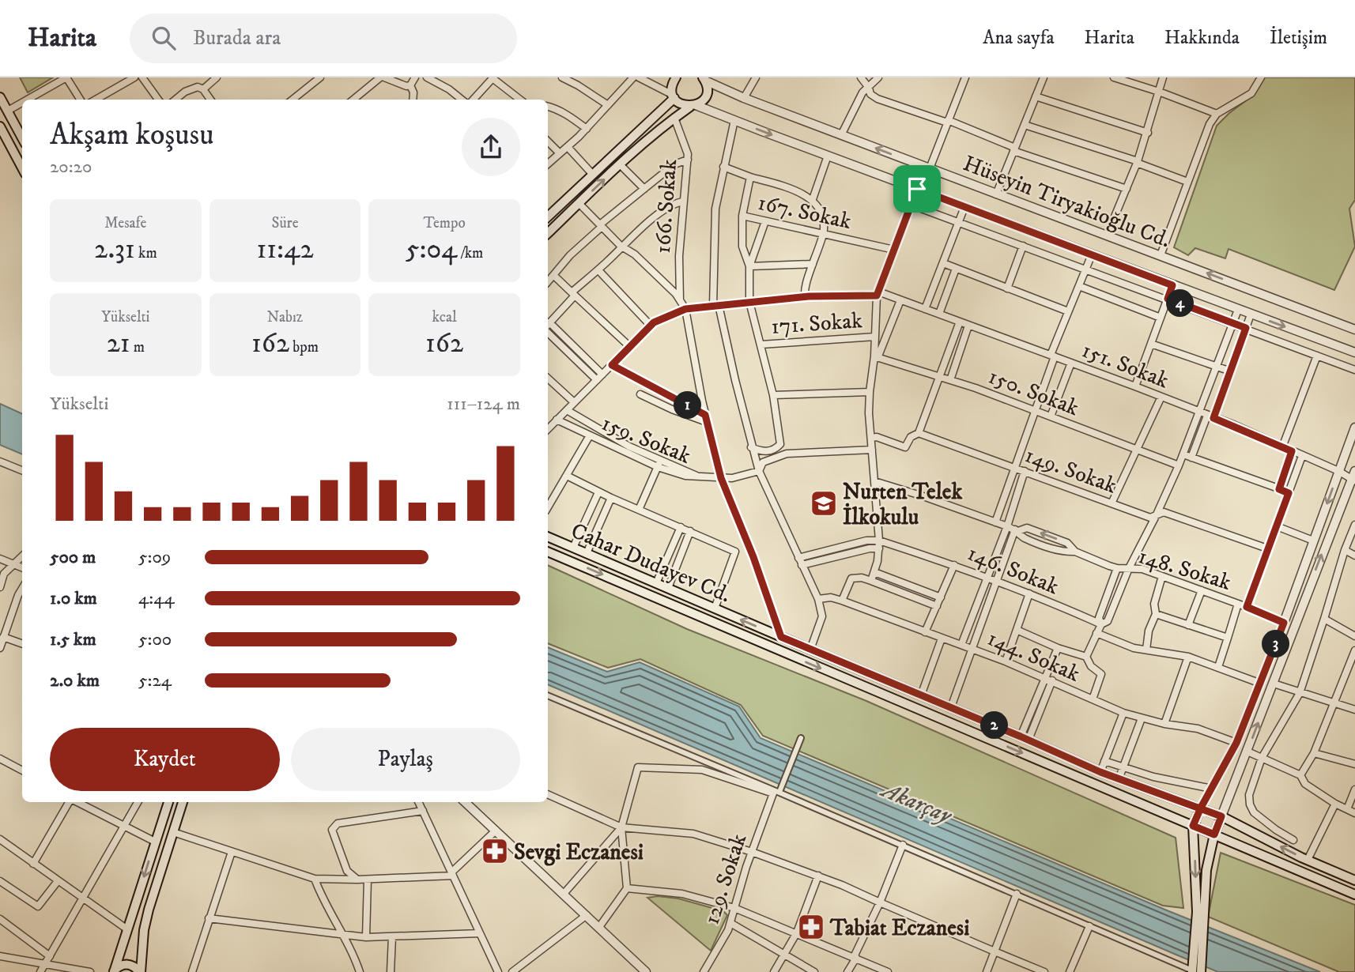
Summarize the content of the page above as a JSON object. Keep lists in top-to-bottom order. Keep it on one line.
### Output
{"streets":{"main road":["Hüseyin Tiryakioğlu Cd.","Cahar Dudayev Cd."],"street":["166. Sokak","167. Sokak","171. Sokak","151. Sokak","150. Sokak","159. Sokak","149. Sokak","148. Sokak","146. Sokak","144. Sokak","129. Sokak"]},"water":["Akarçay"],"places":{"school or university":["Nurten Telek İlkokulu"],"pharmacy":["Sevgi Eczanesi","Tabiat Eczanesi"]},"page":{"header":"Harita","search":"Burada ara","nav":["Ana sayfa","Harita","Hakkında","İletişim"],"heading":["Akşam koşusu","20:20"],"stats":[["Mesafe","2.31 km"],["Süre","11:42"],["Tempo","5:04 /km"],["Yükselti","21 m"],["Nabız","162 bpm"],["kcal","162"]],"pins":["4","1","3","2"],"chart":["Yükselti","111–124 m"],"list":[{"name":"500 m","note":"5:09"},{"name":"1.0 km","note":"4:44"},{"name":"1.5 km","note":"5:00"},{"name":"2.0 km","note":"5:24"}],"buttons":["Kaydet","Paylaş"]}}
